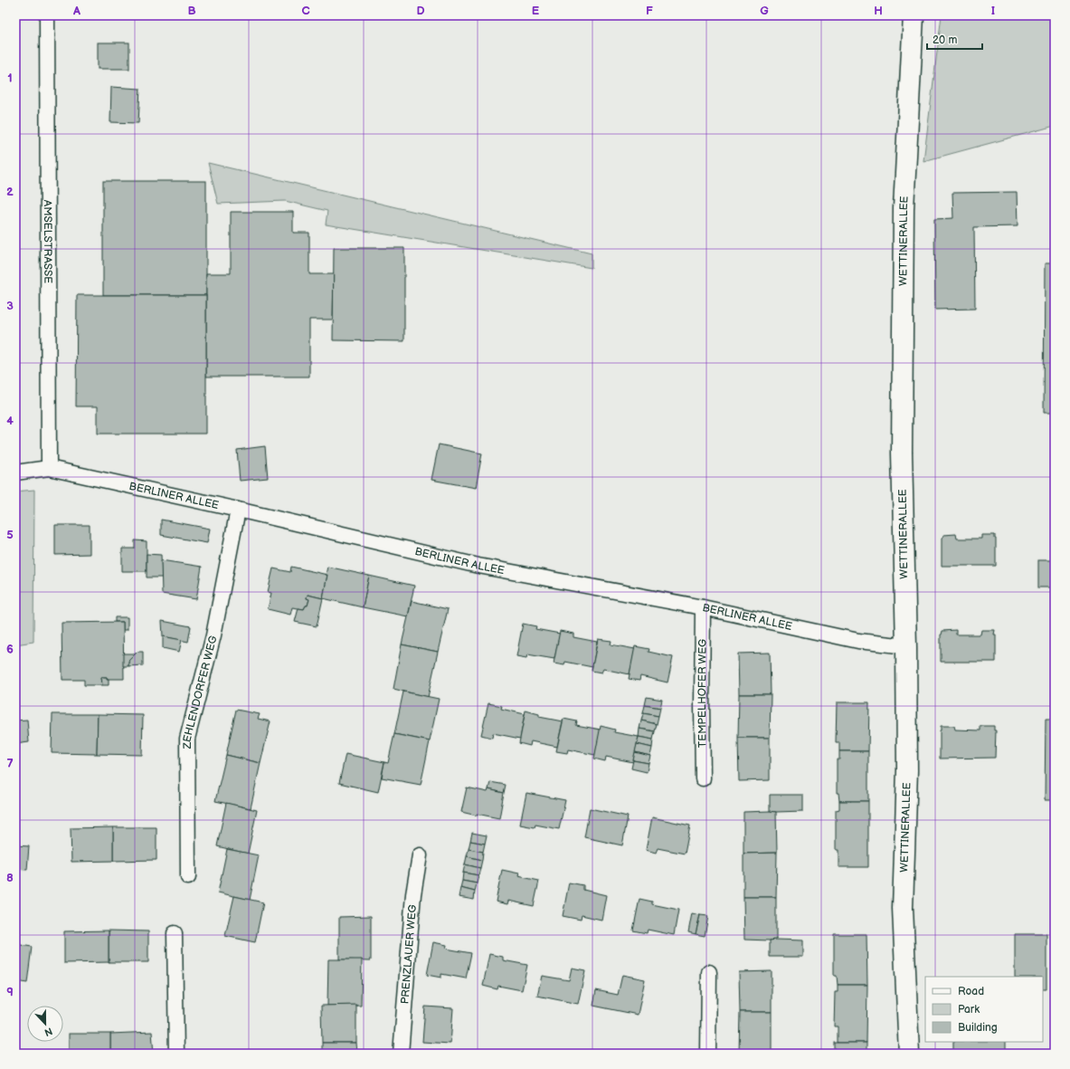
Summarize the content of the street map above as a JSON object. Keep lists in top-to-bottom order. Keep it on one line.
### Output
{"streets":{"street":["AMSELSTRASSE","WETTINERALLEE","BERLINER ALLEE","ZEHLENDORFER WEG","TEMPELHOFER WEG","PRENZLAUER WEG"]},"crossings":[["AMSELSTRASSE","BERLINER ALLEE"],["WETTINERALLEE","BERLINER ALLEE"],["BERLINER ALLEE","ZEHLENDORFER WEG"],["BERLINER ALLEE","TEMPELHOFER WEG"]],"legend":["Road","Park","Building"],"scale_bar":"20 m","north":"bottom","grid":{"columns":["A","B","C","D","E","F","G","H","I"],"rows":["1","2","3","4","5","6","7","8","9"]}}
